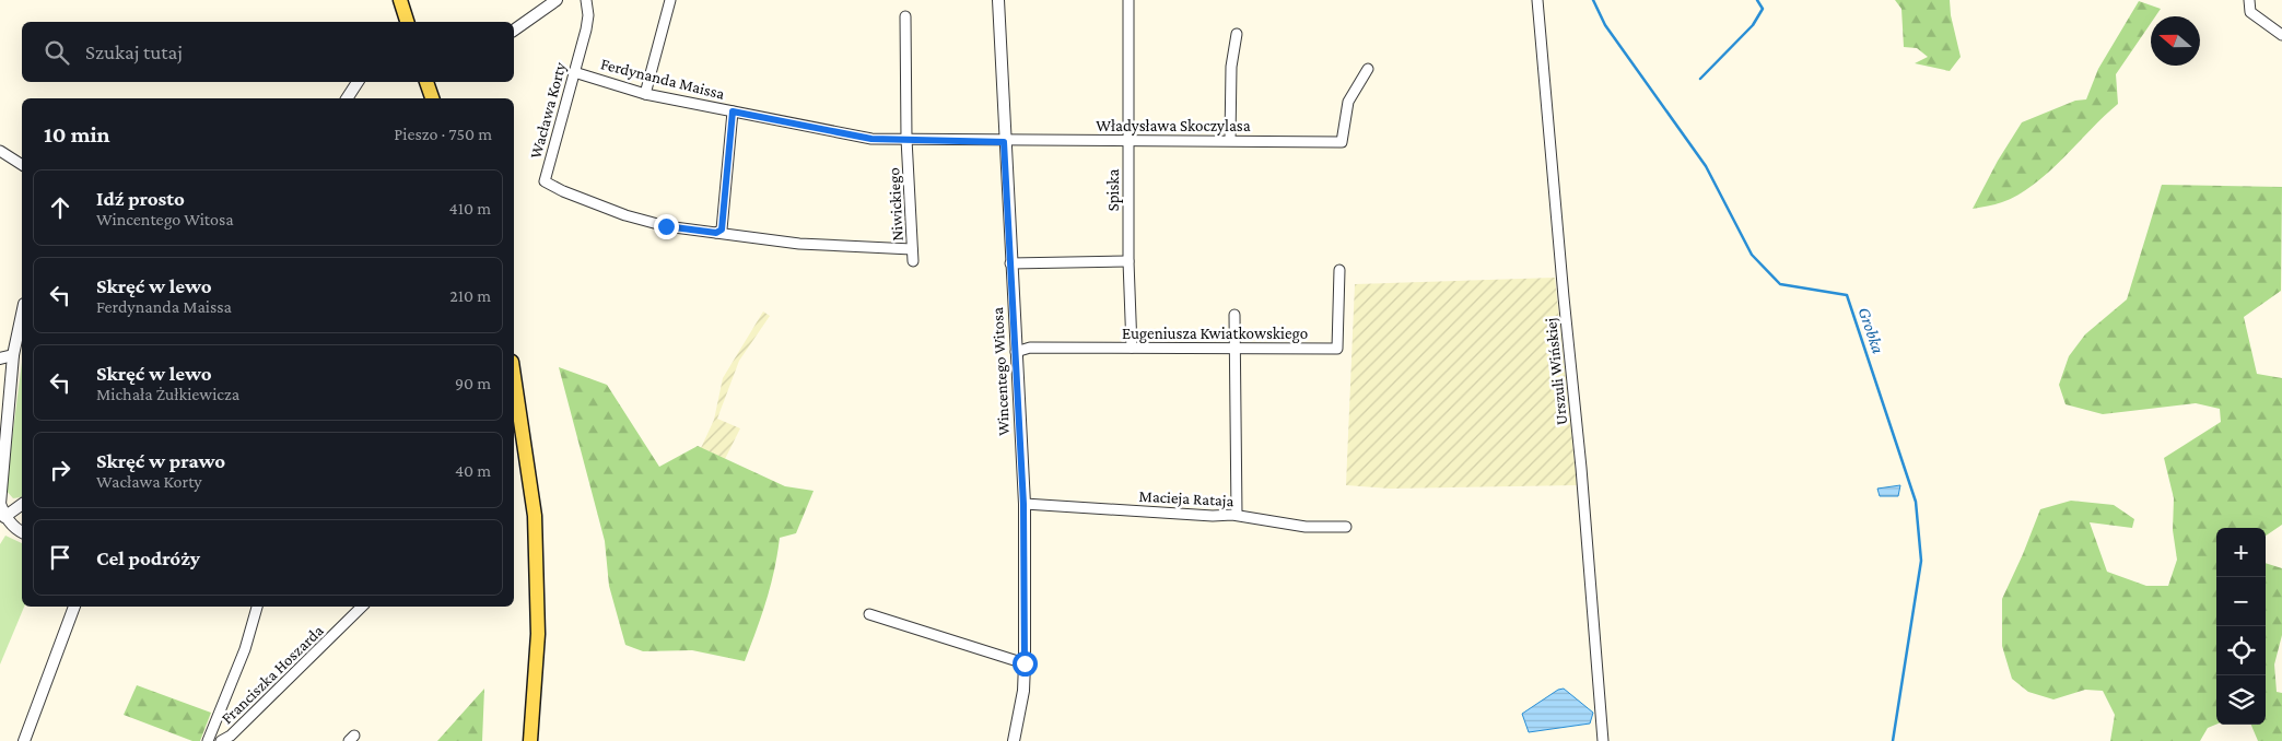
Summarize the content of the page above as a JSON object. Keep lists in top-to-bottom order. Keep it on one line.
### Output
{"streets":{"street":["Ferdynanda Maissa","Wacława Korty","Władysława Skoczylasa","Spiska","Niwickiego","Eugeniusza Kwiatkowskiego","Wincentego Witosa","Urszuli Wińskiej","Macieja Rataja","Franciszka Hoszarda"]},"crossings":[["Ferdynanda Maissa","Wacława Korty"],["Ferdynanda Maissa","Władysława Skoczylasa"],["Ferdynanda Maissa","Niwickiego"],["Ferdynanda Maissa","Wincentego Witosa"],["Wacława Korty","Niwickiego"],["Władysława Skoczylasa","Spiska"],["Władysława Skoczylasa","Wincentego Witosa"],["Spiska","Eugeniusza Kwiatkowskiego"],["Eugeniusza Kwiatkowskiego","Wincentego Witosa"],["Wincentego Witosa","Macieja Rataja"]],"water":["Grobka"],"north":"left","page":{"search":"Szukaj tutaj","heading":["10 min","Pieszo · 750 m"],"list":[["Idź prosto","Wincentego Witosa","410 m"],["Skręć w lewo","Ferdynanda Maissa","210 m"],["Skręć w lewo","Michała Żułkiewicza","90 m"],["Skręć w prawo","Wacława Korty","40 m"],"Cel podróży"],"map_buttons":["+","−"]}}
